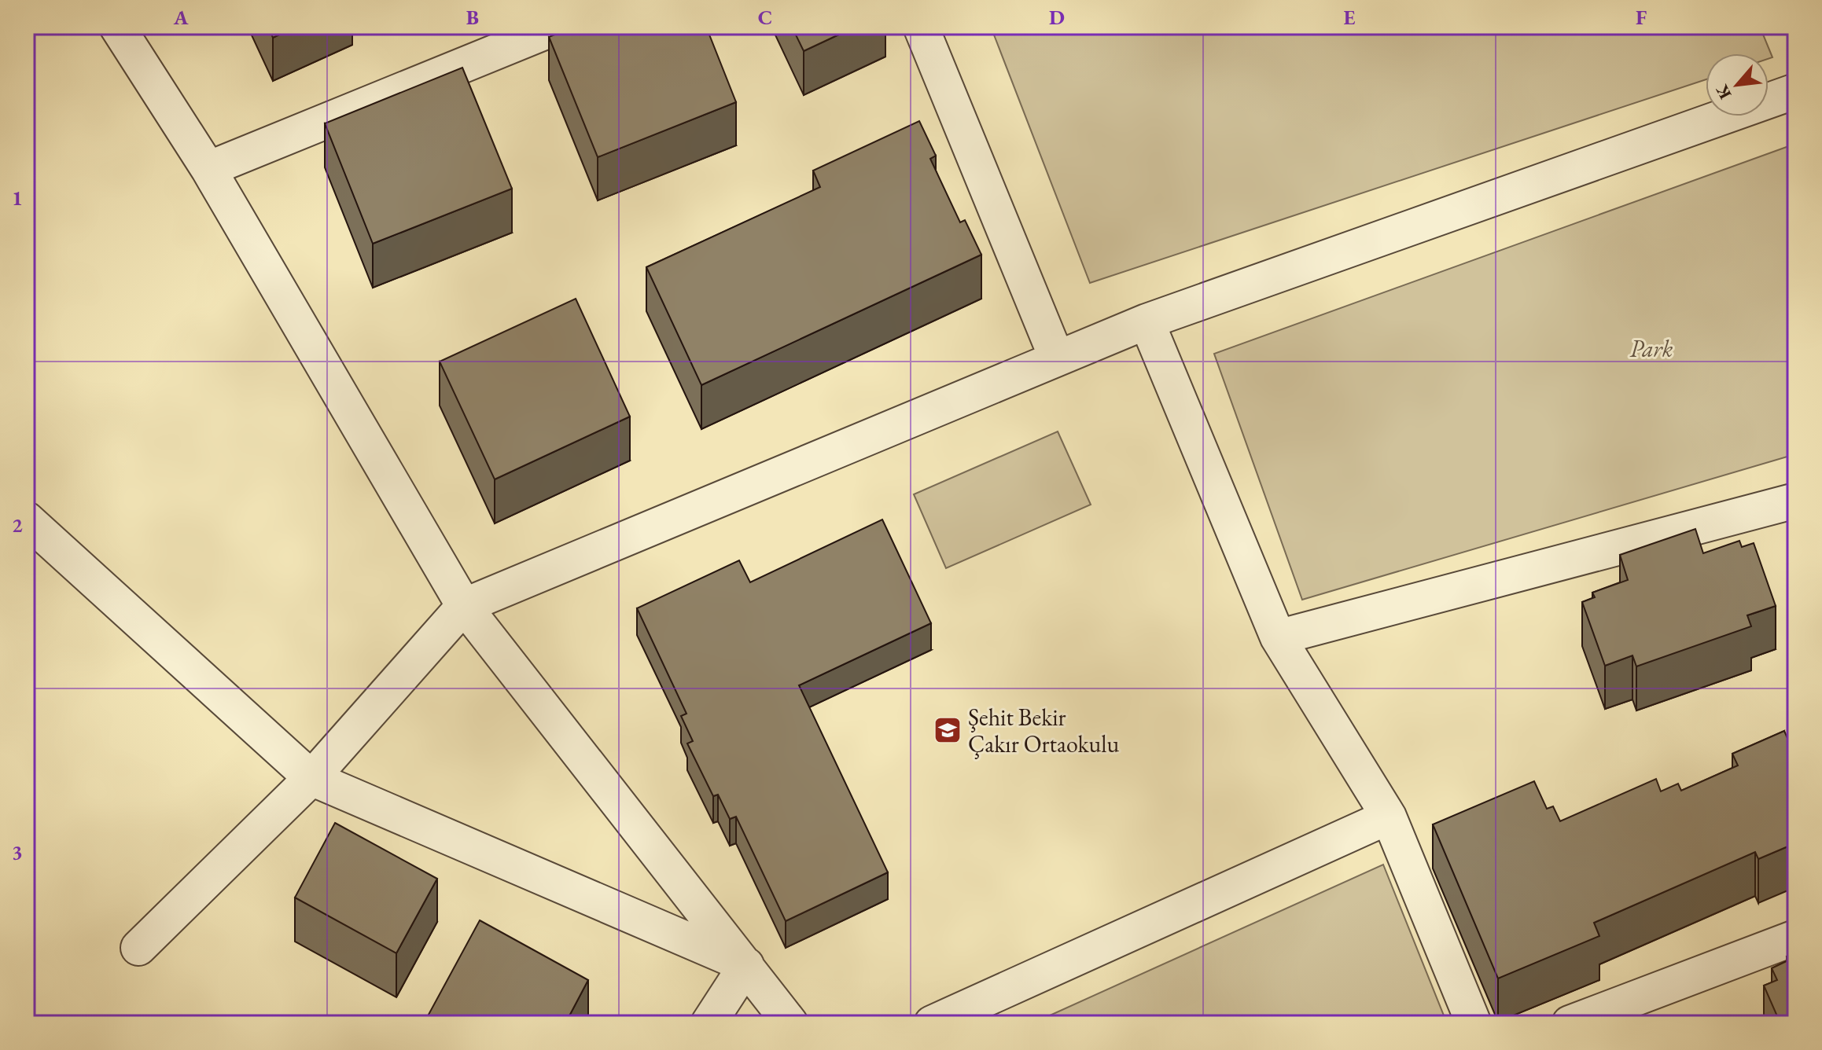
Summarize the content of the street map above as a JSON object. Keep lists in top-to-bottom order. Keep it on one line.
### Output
{"parks":["Park"],"places":{"school or university":["Şehit Bekir Çakır Ortaokulu"]},"north":"bottom left","grid":{"columns":["A","B","C","D","E","F"],"rows":["1","2","3"]}}
